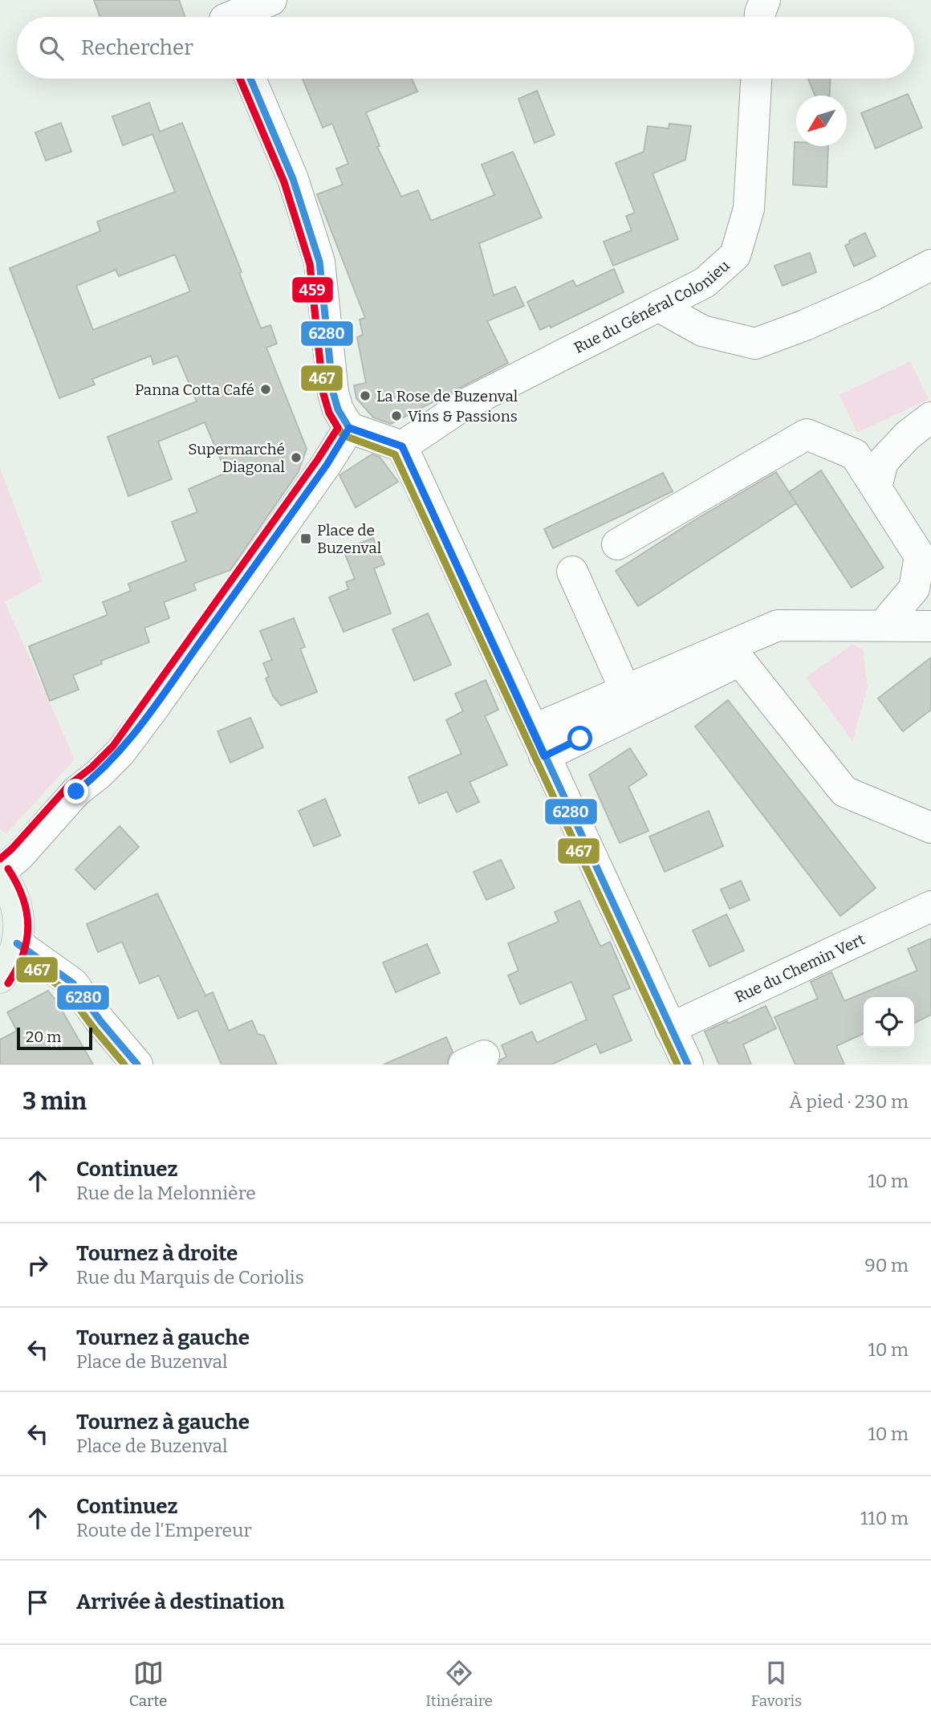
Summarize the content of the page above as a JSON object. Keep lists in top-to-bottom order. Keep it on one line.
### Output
{"streets":{"street":["Rue du Général Colonieu","Rue du Chemin Vert"]},"places":{"other":["Panna Cotta Café","La Rose de Buzenval","Vins & Passions","Supermarché Diagonal"],"transit":["Place de Buzenval"]},"lines":["transit line 6280","transit line 467","transit line 459"],"scale_bar":"20 m","north":"bottom left","page":{"search":"Rechercher","scale":"20 m","heading":["3 min","À pied · 230 m"],"list":[["Continuez","Rue de la Melonnière","10 m"],["Tournez à droite","Rue du Marquis de Coriolis","90 m"],["Tournez à gauche","Place de Buzenval","10 m"],["Tournez à gauche","Place de Buzenval","10 m"],["Continuez","Route de l'Empereur","110 m"],"Arrivée à destination"],"nav":["Carte","Itinéraire","Favoris"]}}
